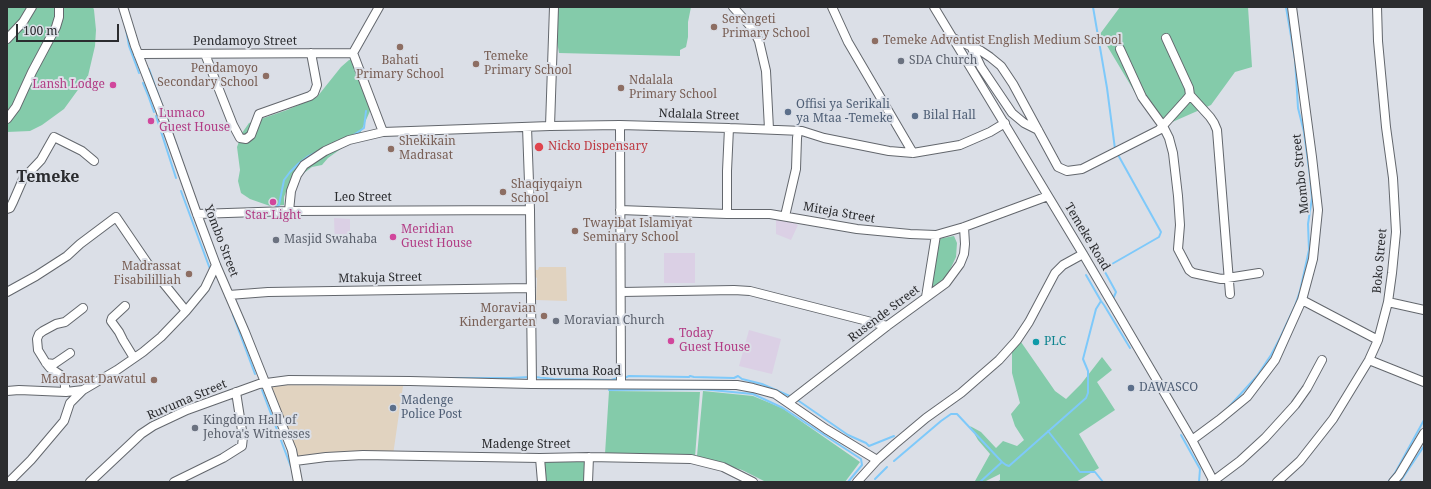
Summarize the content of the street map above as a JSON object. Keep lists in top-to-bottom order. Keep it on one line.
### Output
{"streets":{"street":["Pendamoyo Street","Ndalala Street","Mombo Street","Leo Street","Miteja Street","Temeke Road","Yombo Street","Boko Street","Mtakuja Street","Rusende Street","Ruvuma Road","Ruvuma Street","Madenge Street"]},"crossings":[["Pendamoyo Street","Yombo Street"],["Ndalala Street","Leo Street"],["Ndalala Street","Temeke Road"],["Mombo Street","Temeke Road"],["Leo Street","Yombo Street"],["Miteja Street","Temeke Road"],["Miteja Street","Rusende Street"],["Yombo Street","Mtakuja Street"],["Yombo Street","Ruvuma Road"],["Yombo Street","Ruvuma Street"],["Yombo Street","Madenge Street"],["Rusende Street","Ruvuma Road"],["Ruvuma Road","Ruvuma Street"]],"districts":["Temeke"],"places":["Serengeti Primary School","Temeke Adventist English Medium School","Bahati Primary School","SDA Church","Temeke Primary School","Pendamoyo Secondary School","Lansh Lodge","Ndalala Primary School","Offisi ya Serikali ya Mtaa -Temeke","Bilal Hall","Lumaco Guest House","Nicko Dispensary","Shekikain Madrasat","Shaqiyqaiyn School","Star Light","Twayibat Islamiyat Seminary School","Meridian Guest House","Masjid Swahaba","Madrassat Fisabililliah","Moravian Kindergarten","Moravian Church","Today Guest House","PLC","Madrasat Dawatul","DAWASCO","Madenge Police Post","Kingdom Hall of Jehova's Witnesses"],"scale_bar":"100 m"}
